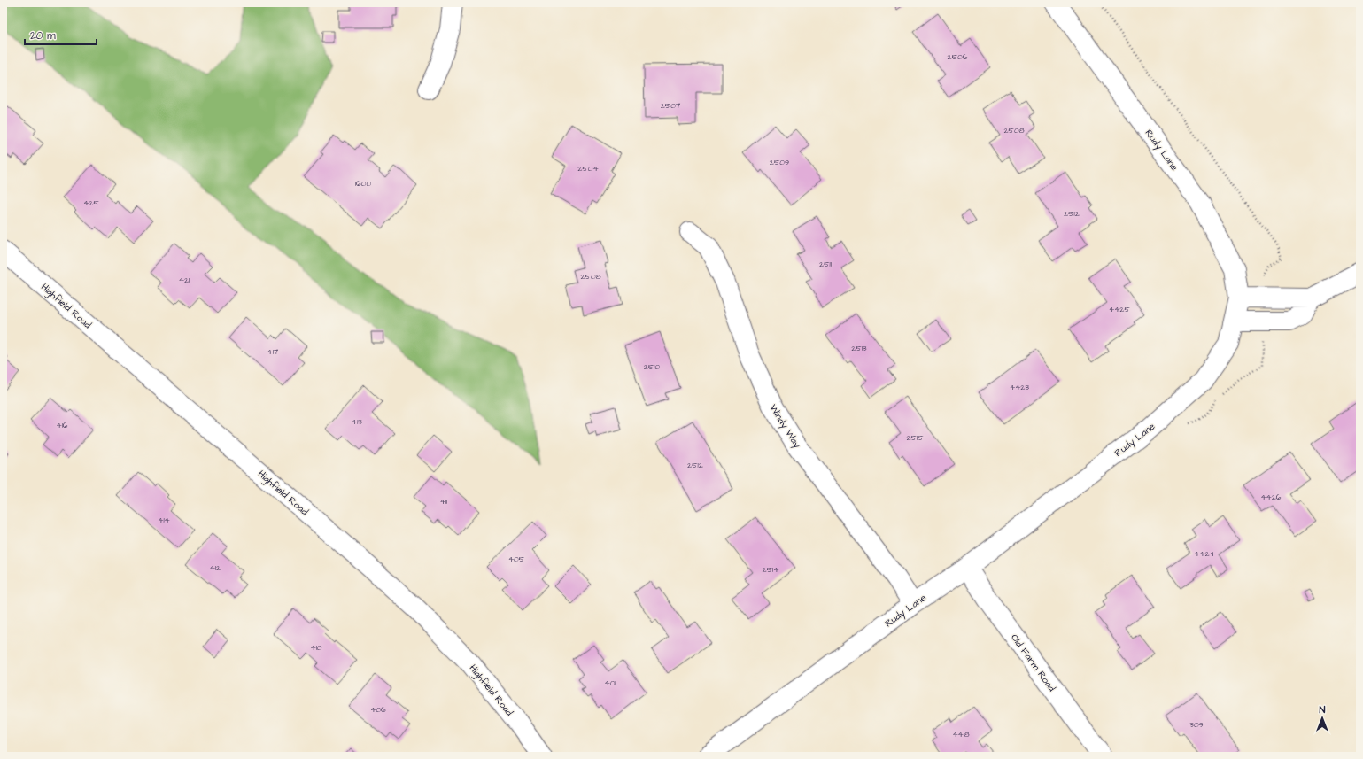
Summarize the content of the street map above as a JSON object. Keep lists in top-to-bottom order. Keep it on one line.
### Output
{"streets":{"street":["Rudy Lane","Highfield Road","Windy Way","Old Farm Road"]},"crossings":[["Rudy Lane","Windy Way"],["Rudy Lane","Old Farm Road"]],"house_numbers":["2506","2507","2508","2509","2504","1600","425","2512","2511","2508","421","4425","2513","417","2510","4423","413","416","2515","2512","4426","411","414","4424","405","412","2514","410","401","406","309","4418"],"scale_bar":"20 m","north":"top"}
